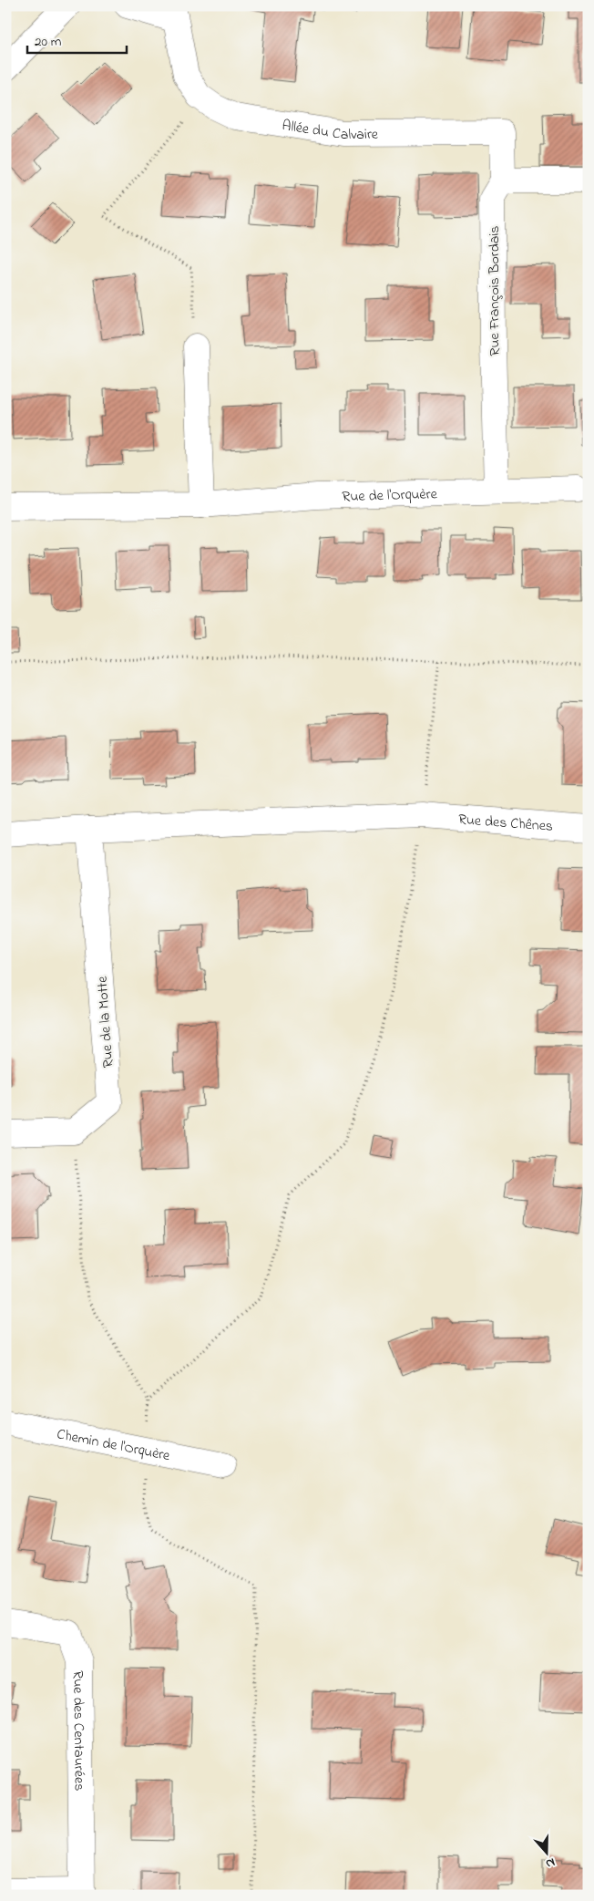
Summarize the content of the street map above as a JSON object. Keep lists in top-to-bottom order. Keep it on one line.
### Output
{"streets":{"street":["Allée du Calvaire","Rue François Bordais","Rue de l'Orquère","Rue des Chênes","Rue de la Motte","Chemin de l'Orquère","Rue des Centaurées"]},"crossings":[["Allée du Calvaire","Rue François Bordais"],["Rue François Bordais","Rue de l'Orquère"]],"scale_bar":"20 m","north":"bottom"}
